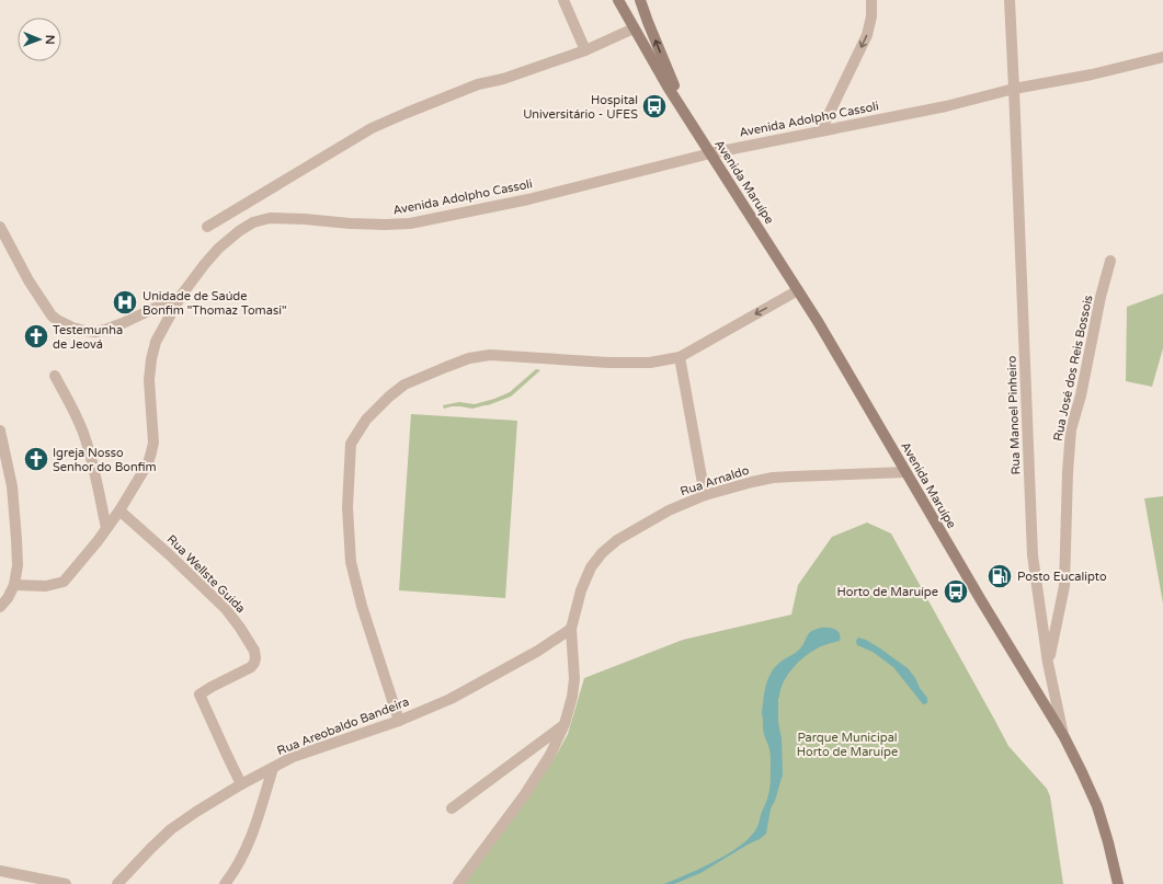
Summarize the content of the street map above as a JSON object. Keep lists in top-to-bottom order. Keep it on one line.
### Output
{"streets":{"main road":["Avenida Maruípe"],"street":["Avenida Adolpho Cassoli","Rua José dos Reis Bossois","Rua Manoel Pinheiro","Rua Arnaldo","Rua Wellste Guida","Rua Areobaldo Bandeira"]},"crossings":[["Avenida Adolpho Cassoli","Avenida Maruípe"],["Avenida Adolpho Cassoli","Rua Manoel Pinheiro"],["Avenida Adolpho Cassoli","Rua Wellste Guida"],["Avenida Maruípe","Rua Manoel Pinheiro"],["Avenida Maruípe","Rua Arnaldo"],["Rua José dos Reis Bossois","Rua Manoel Pinheiro"],["Rua Arnaldo","Rua Areobaldo Bandeira"],["Rua Wellste Guida","Rua Areobaldo Bandeira"]],"parks":["Parque Municipal Horto de Maruípe"],"places":{"bus stop":["Hospital Universitário - UFES","Horto de Maruípe"],"hospital":["Unidade de Saúde Bonfim \"Thomaz Tomasi\""],"church":["Testemunha de Jeová","Igreja Nosso Senhor do Bonfim"],"fuel station":["Posto Eucalipto"]},"north":"right"}
